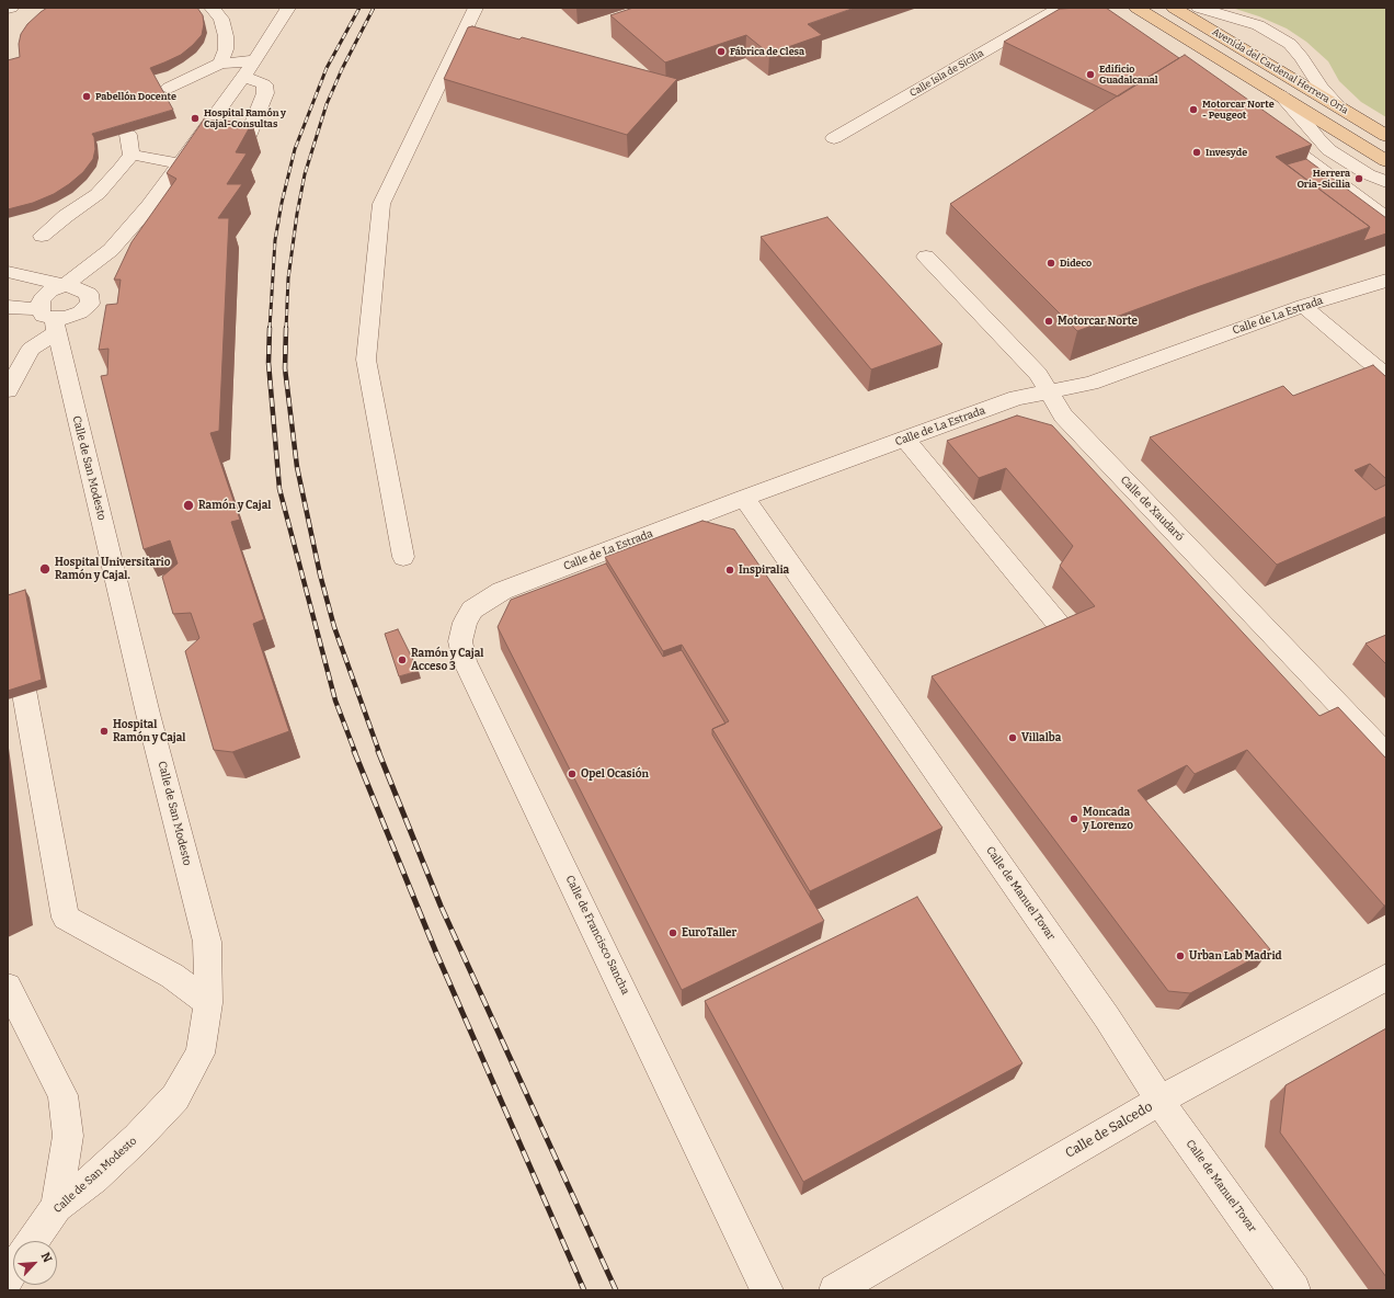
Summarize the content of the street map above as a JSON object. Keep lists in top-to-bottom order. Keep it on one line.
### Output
{"streets":{"main road":["Avenida del Cardenal Herrera Oria"],"street":["Calle Isla de Sicilia","Calle de La Estrada","Calle de San Modesto","Calle de Xaudaró","Calle de Manuel Tovar","Calle de Francisco Sancha","Calle de Salcedo"]},"crossings":[["Calle de La Estrada","Calle de Xaudaró"],["Calle de La Estrada","Calle de Manuel Tovar"],["Calle de La Estrada","Calle de Francisco Sancha"],["Calle de Manuel Tovar","Calle de Salcedo"]],"places":["Fábrica de Clesa","Edificio Guadalcanal","Pabellón Docente","Motorcar Norte - Peugeot","Hospital Ramón y Cajal-Consultas","Invesyde","Herrera Oria-Sicilia","Dideco","Motorcar Norte","Ramón y Cajal","Hospital Universitario Ramón y Cajal.","Inspiralia","Ramón y Cajal Acceso 3","Hospital Ramón y Cajal","Villalba","Opel Ocasión","Moncada y Lorenzo","EuroTaller","Urban Lab Madrid"],"north":"top right"}
